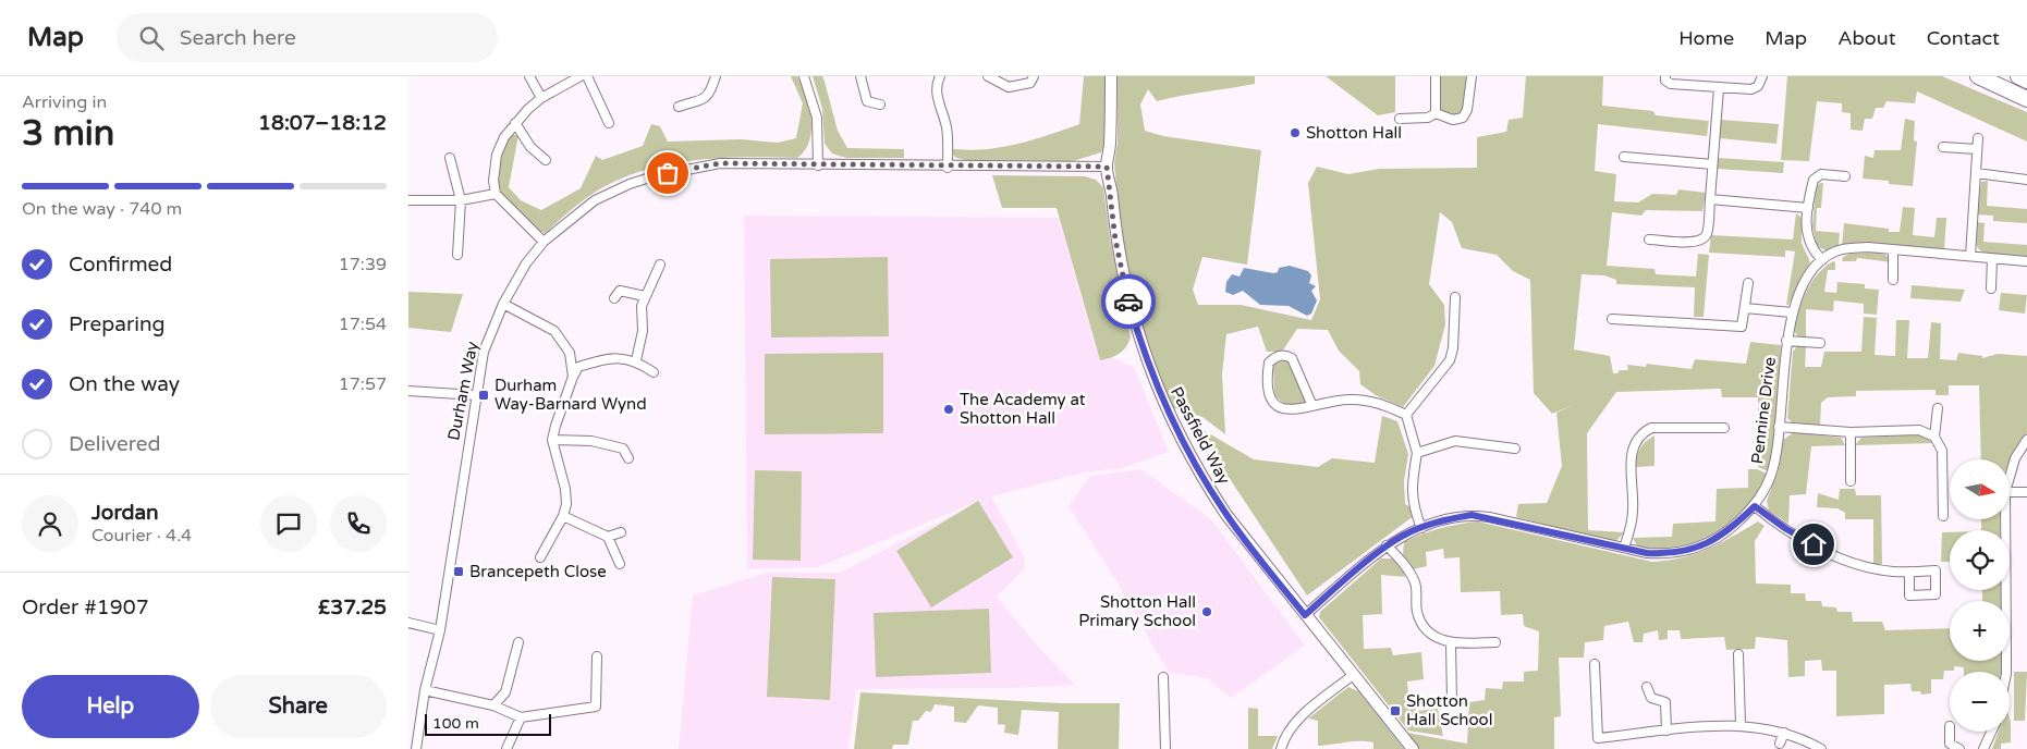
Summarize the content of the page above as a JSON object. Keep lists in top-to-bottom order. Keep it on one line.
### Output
{"streets":{"street":["Durham Way","Pennine Drive","Passfield Way"]},"crossings":[["Durham Way","Passfield Way"],["Pennine Drive","Passfield Way"]],"places":{"other":["Shotton Hall","The Academy at Shotton Hall","Shotton Hall Primary School"],"transit":["Durham Way-Barnard Wynd","Brancepeth Close","Shotton Hall School"]},"scale_bar":"100 m","north":"right","page":{"header":"Map","search":"Search here","nav":["Home","Map","About","Contact"],"heading":["3 min","Arriving in","18:07–18:12"],"panel":["Jordan","Courier · 4.4","Order #1907","£37.25"],"bar":"On the way · 740 m","list":[["Confirmed","17:39"],["Preparing","17:54"],["On the way","17:57"],"Delivered"],"map_buttons":["+","−"],"buttons":["Help","Share"],"scale":"100 m"}}
